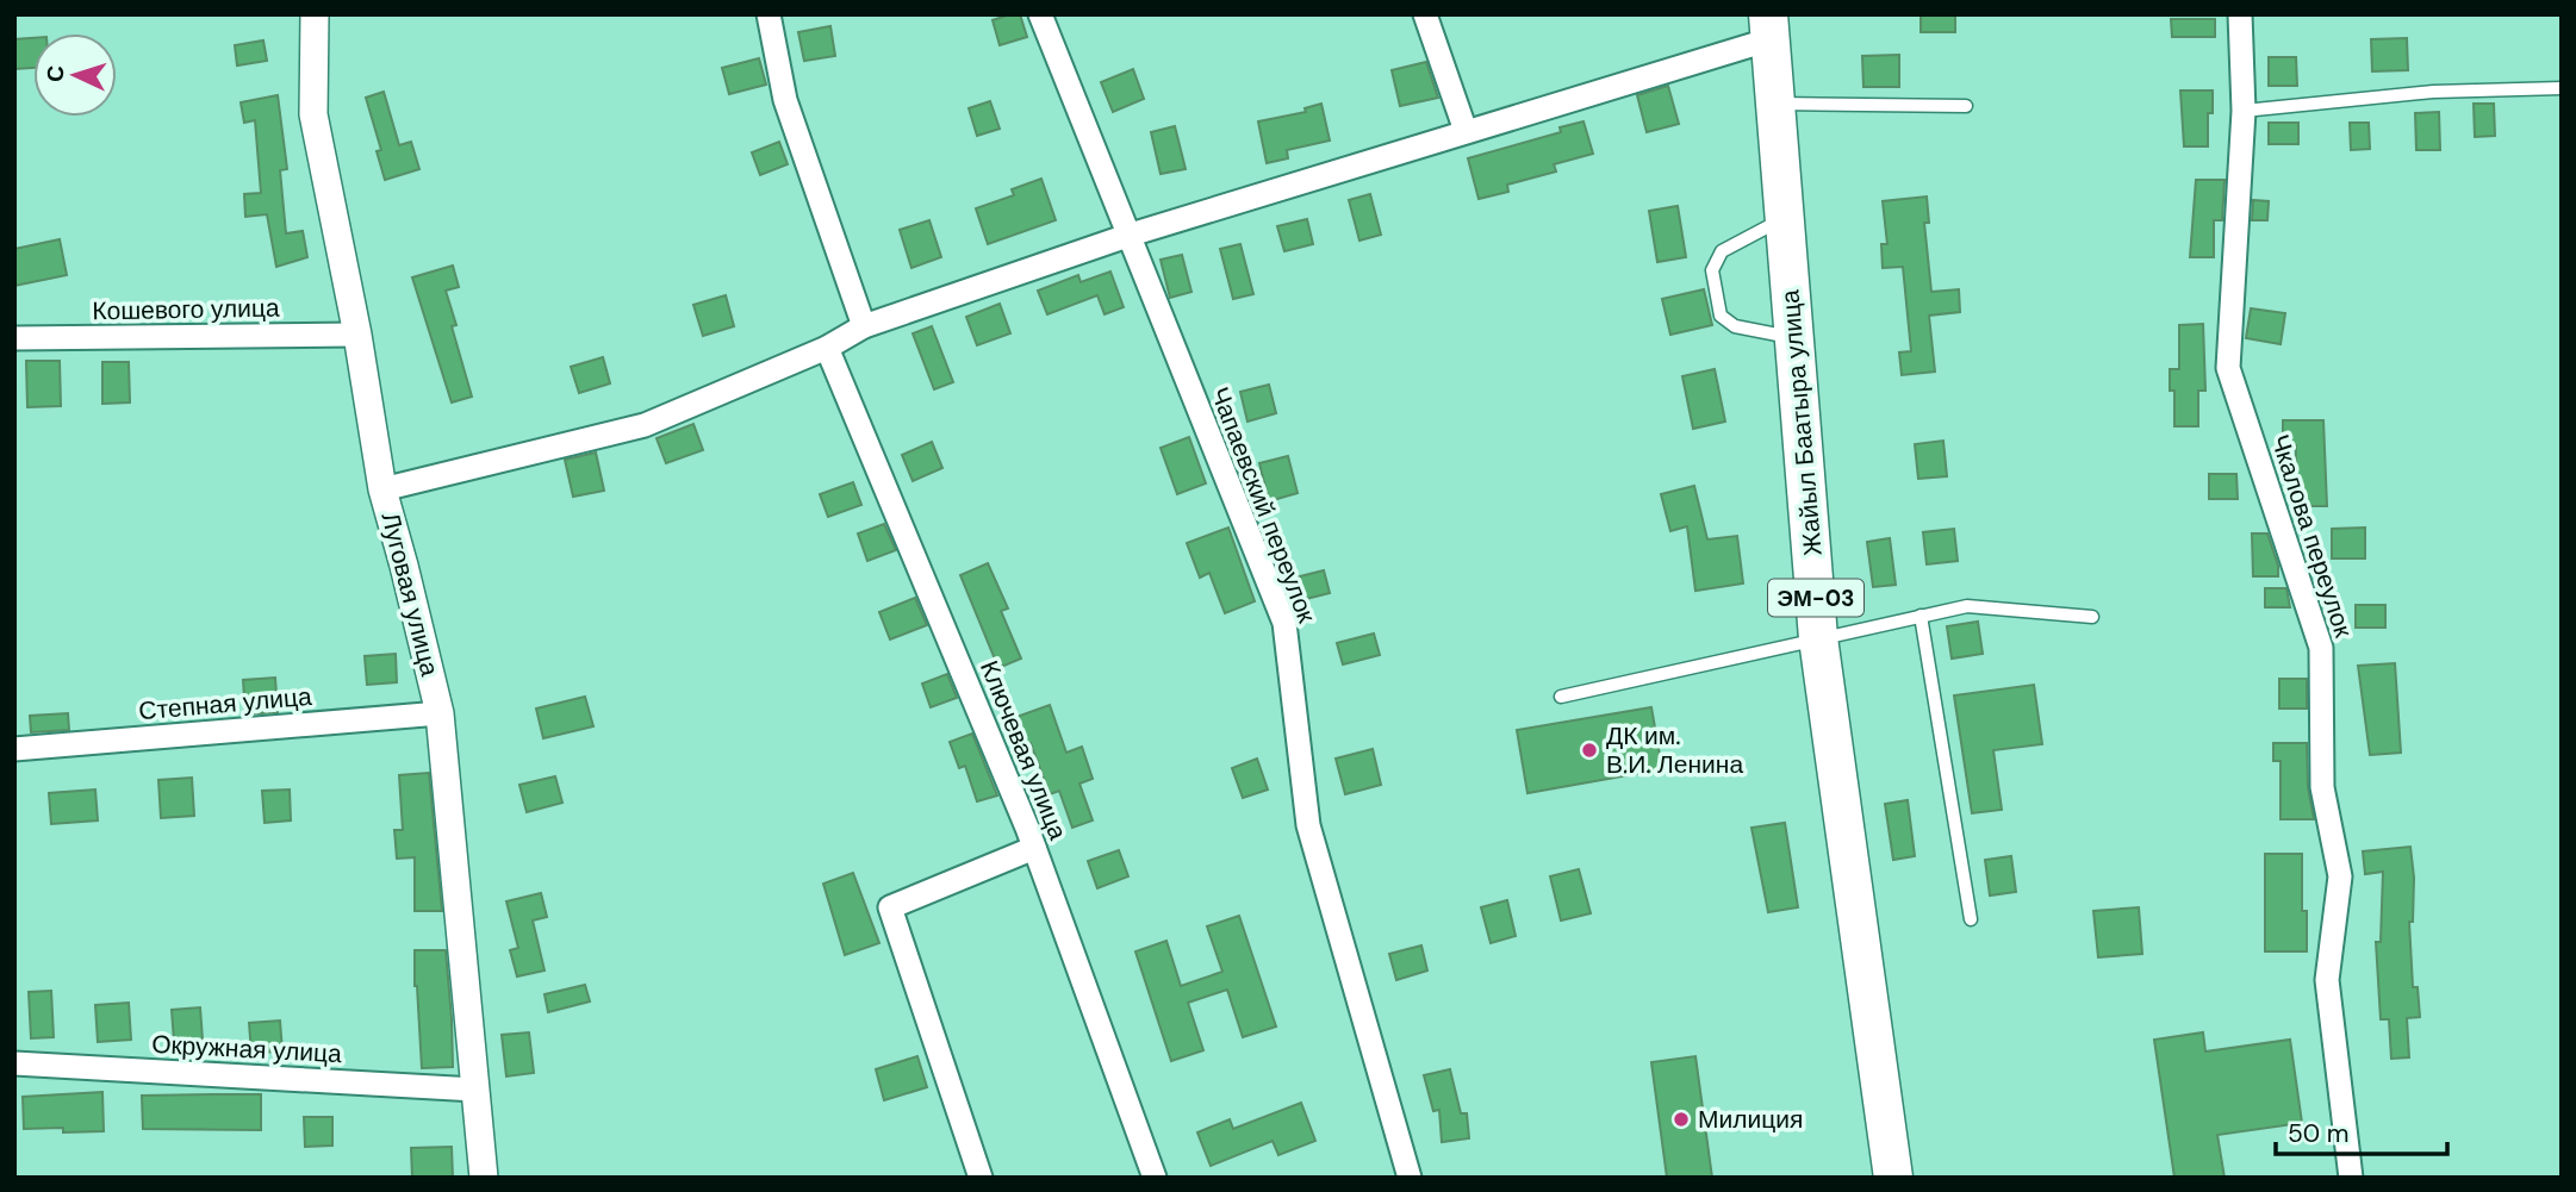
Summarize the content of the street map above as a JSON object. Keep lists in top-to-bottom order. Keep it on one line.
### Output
{"streets":{"highway":["Жайыл Баатыра улица","ЭМ-03"],"street":["Кошевого улица","Чапаевский переулок","Чкалова переулок","Луговая улица","Степная улица","Ключевая улица","Окружная улица"]},"crossings":[["Кошевого улица","Луговая улица"],["Луговая улица","Степная улица"],["Луговая улица","Окружная улица"]],"places":["ДК им. В.И. Ленина","Милиция"],"scale_bar":"50 m","north":"left"}
